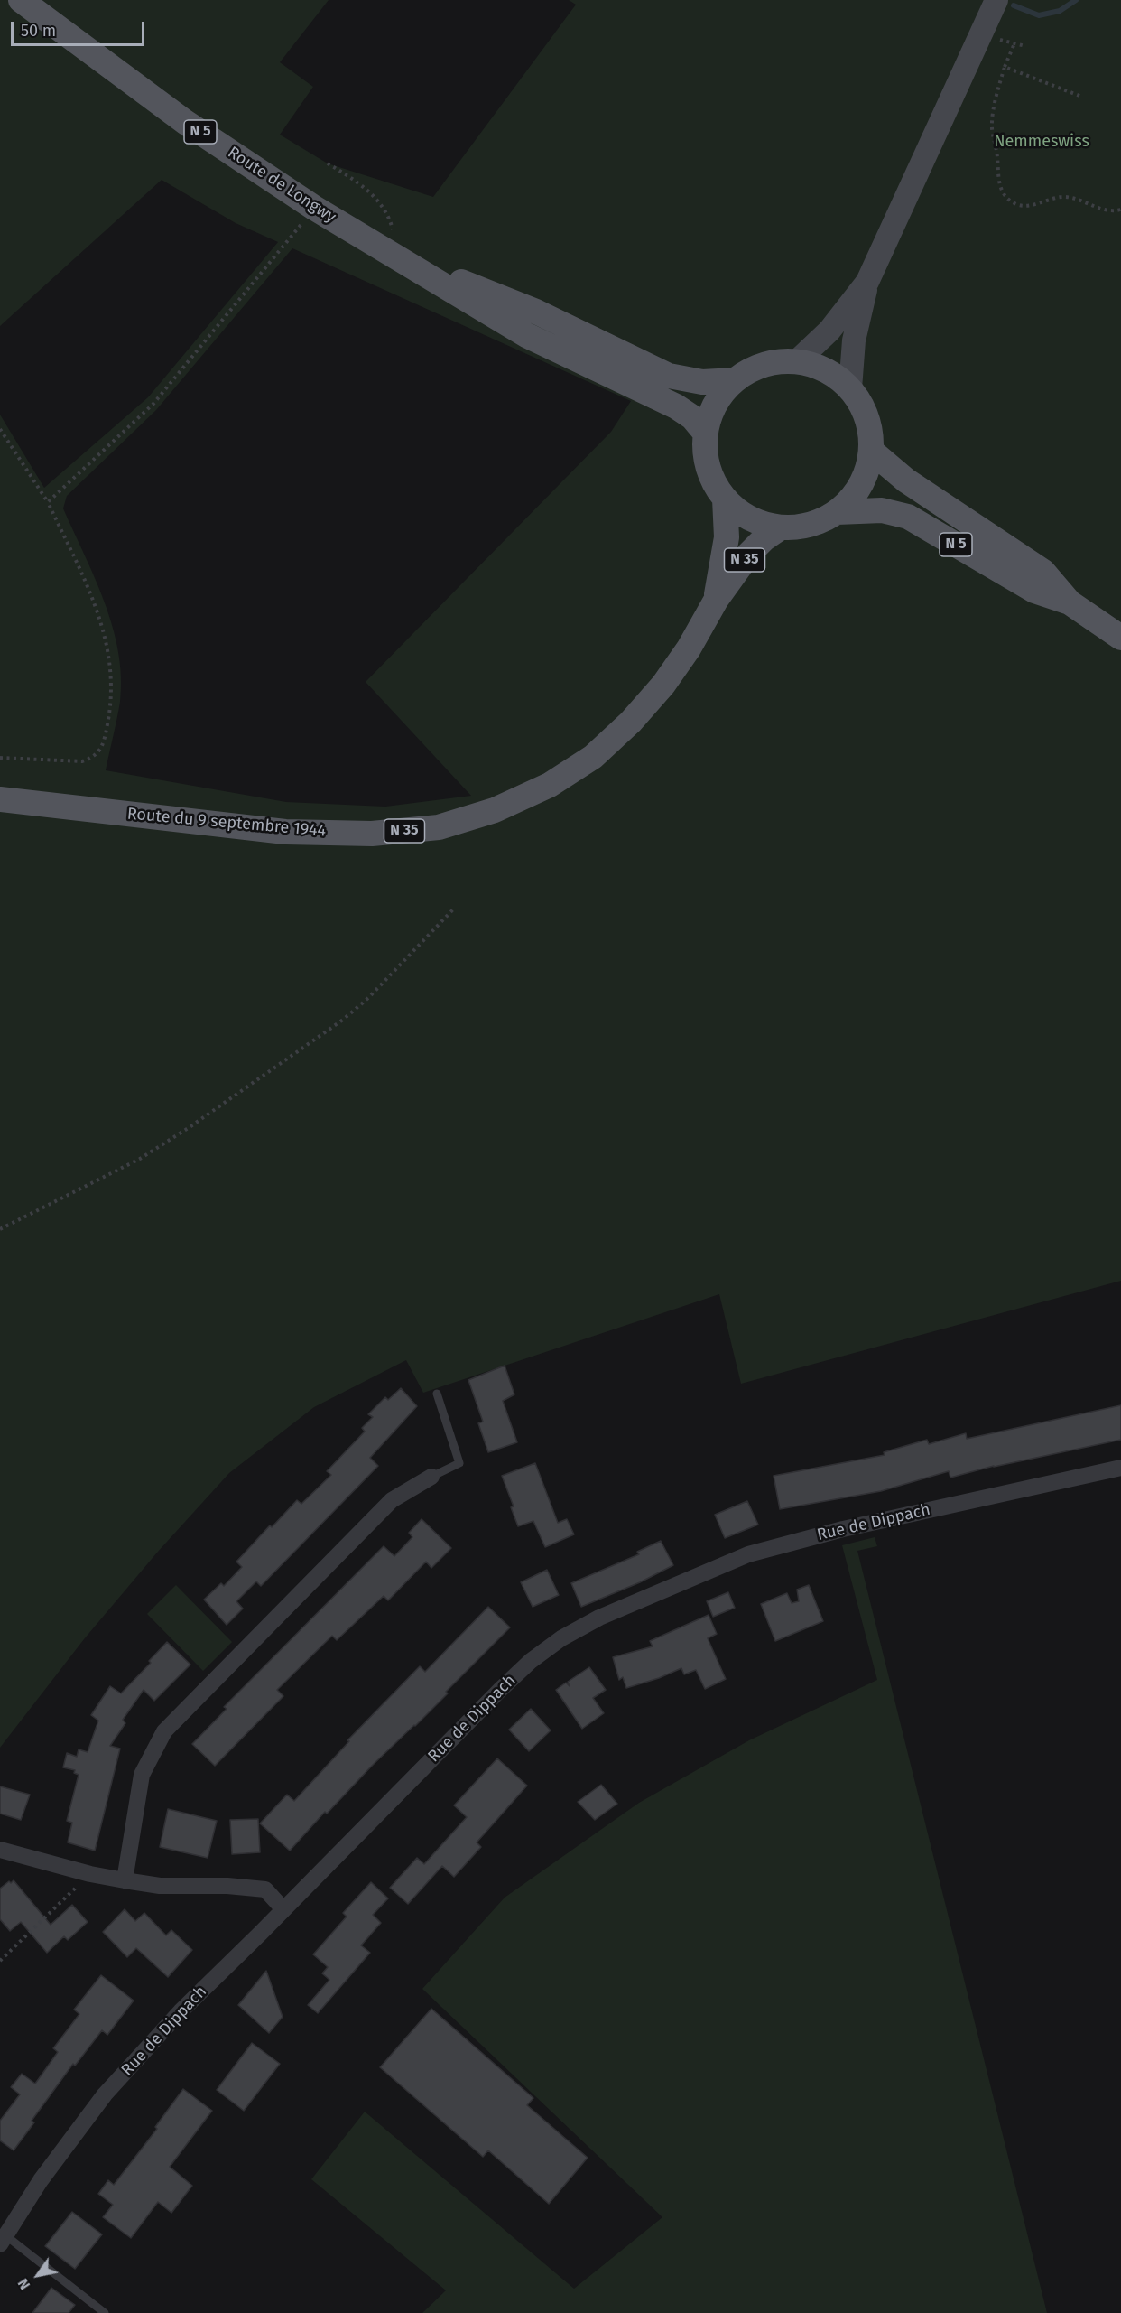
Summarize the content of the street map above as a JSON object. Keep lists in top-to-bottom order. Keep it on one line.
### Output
{"streets":{"main road":["N 5","Route de Longwy","N 35","Route du 9 septembre 1944"],"street":["Rue de Dippach"]},"crossings":[["N 5","Route de Longwy"],["N 5","N 35"],["Route de Longwy","N 35"],["N 35","Route du 9 septembre 1944"]],"parks":["Nemmeswiss"],"scale_bar":"50 m","north":"bottom left"}
